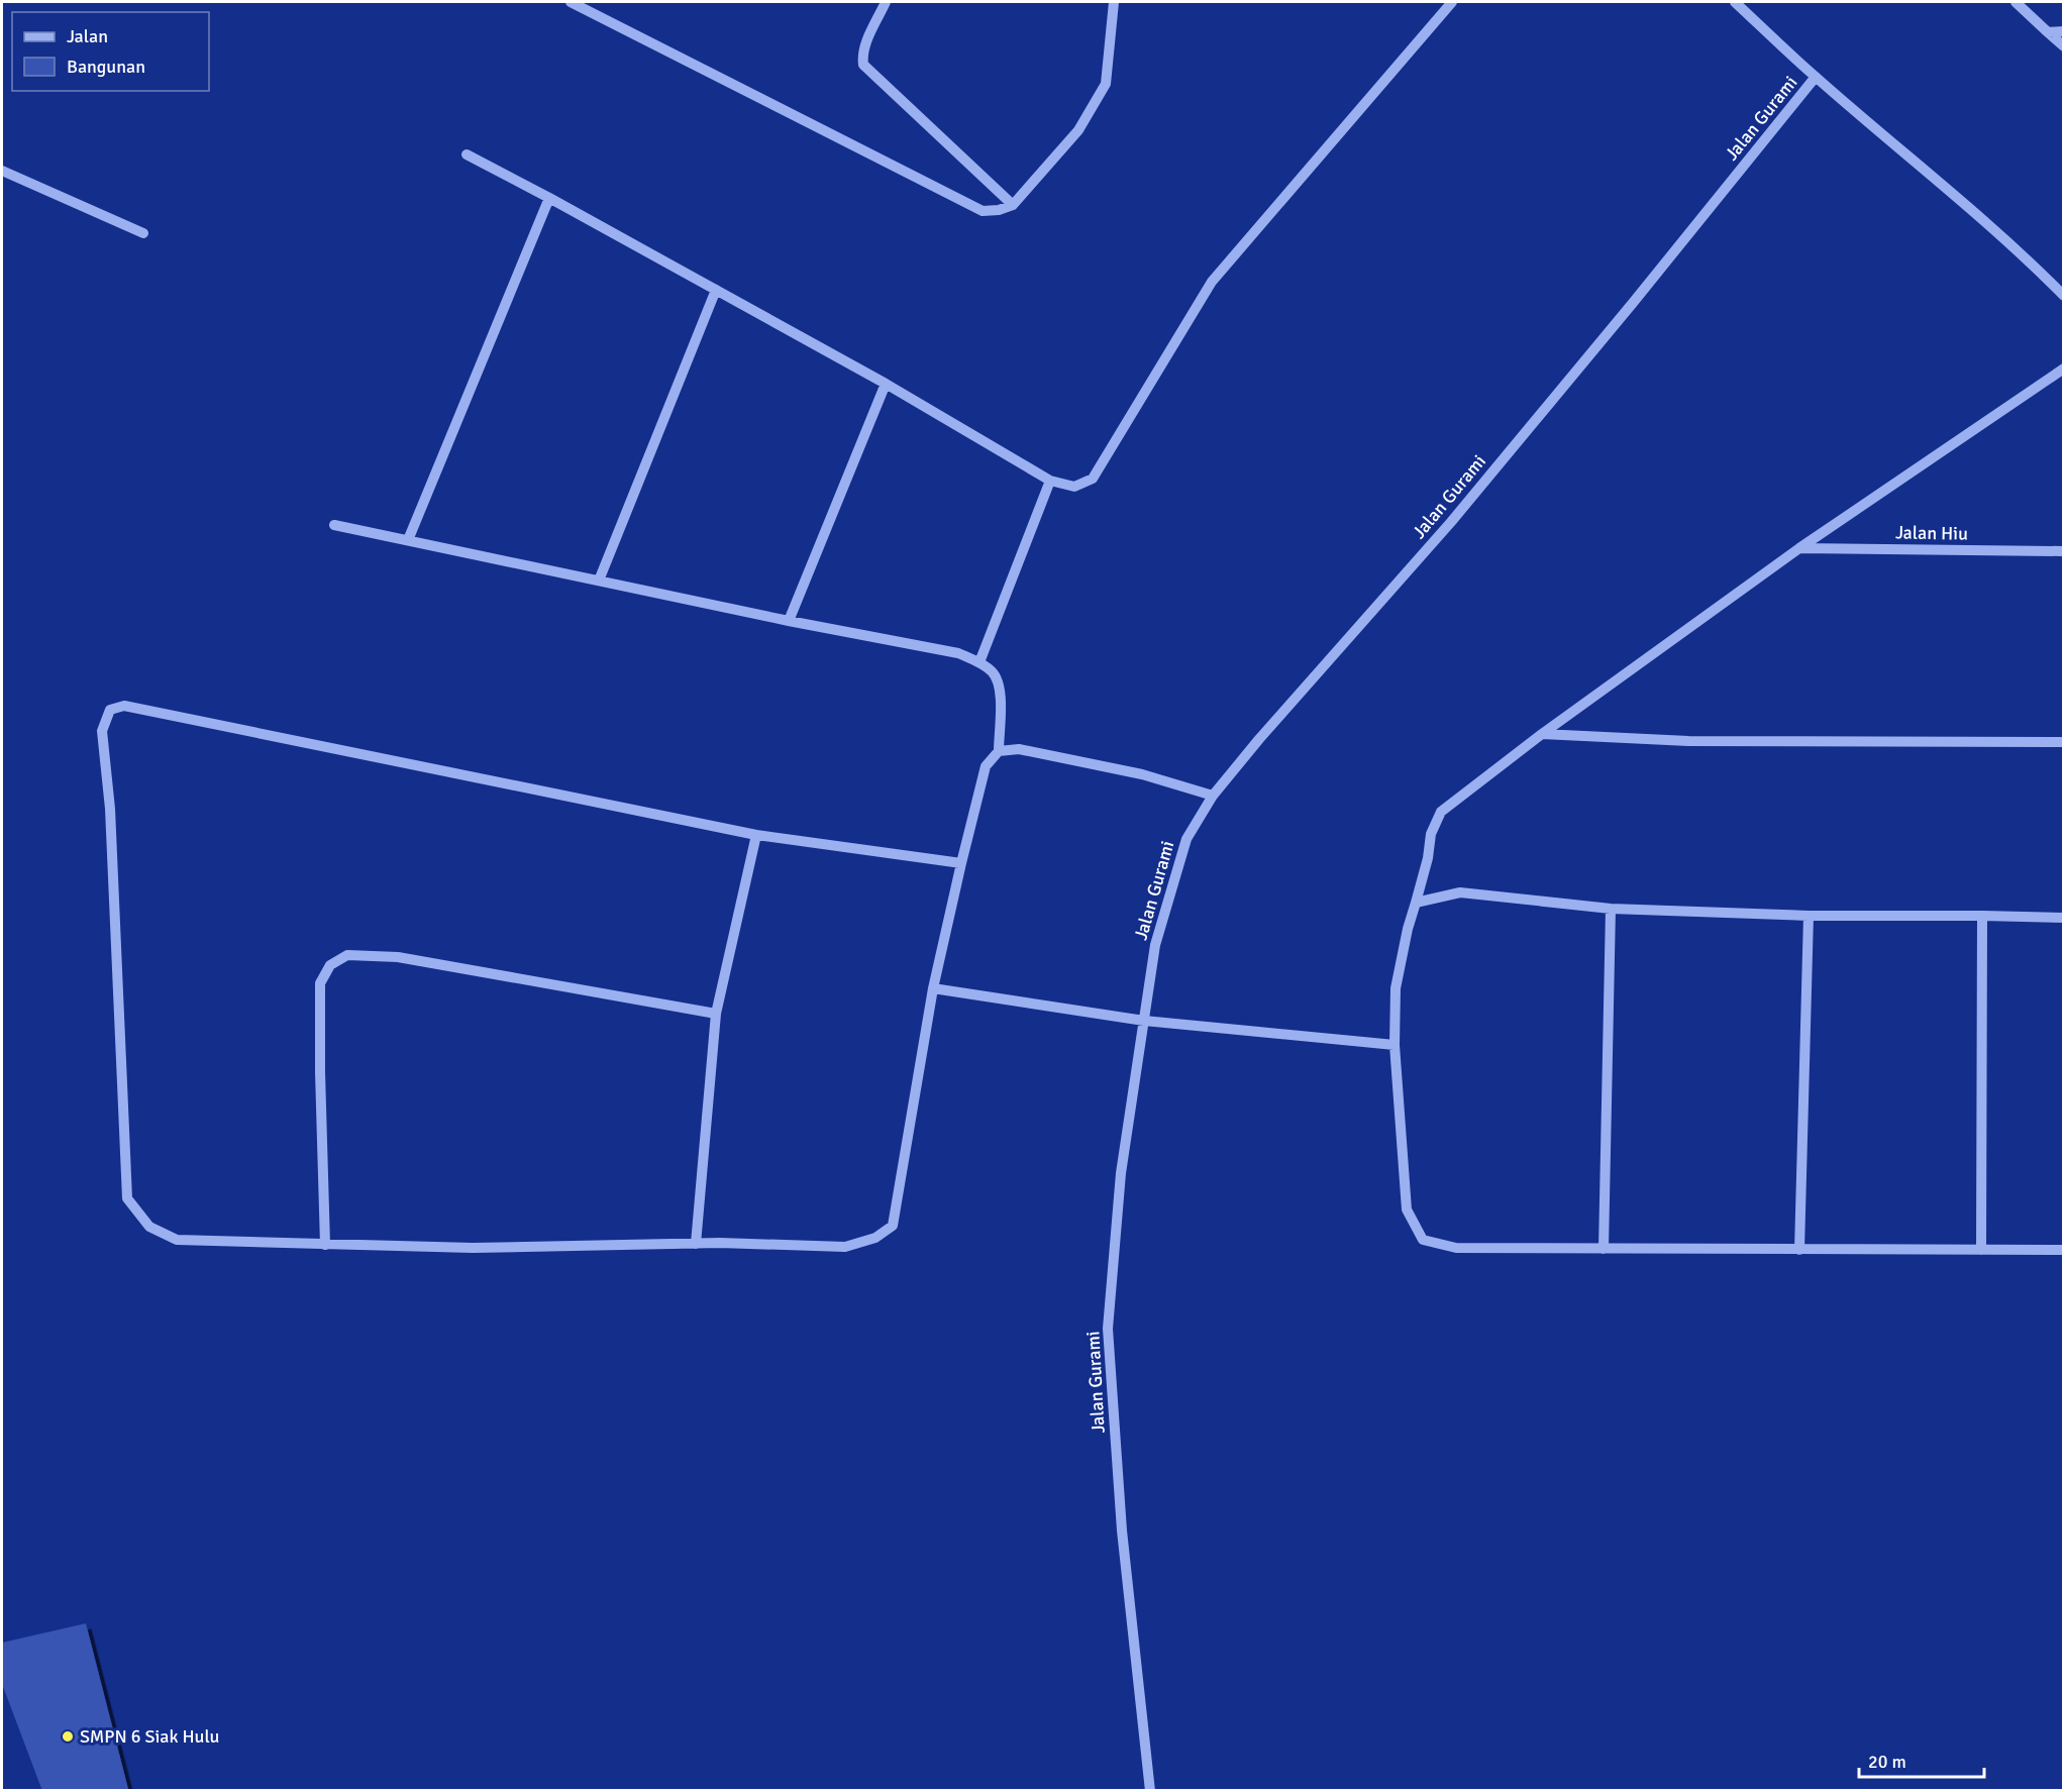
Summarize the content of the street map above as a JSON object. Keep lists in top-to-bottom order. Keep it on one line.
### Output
{"streets":{"street":["Jalan Gurami","Jalan Hiu"]},"places":["SMPN 6 Siak Hulu"],"legend":["Jalan","Bangunan"],"scale_bar":"20 m"}
